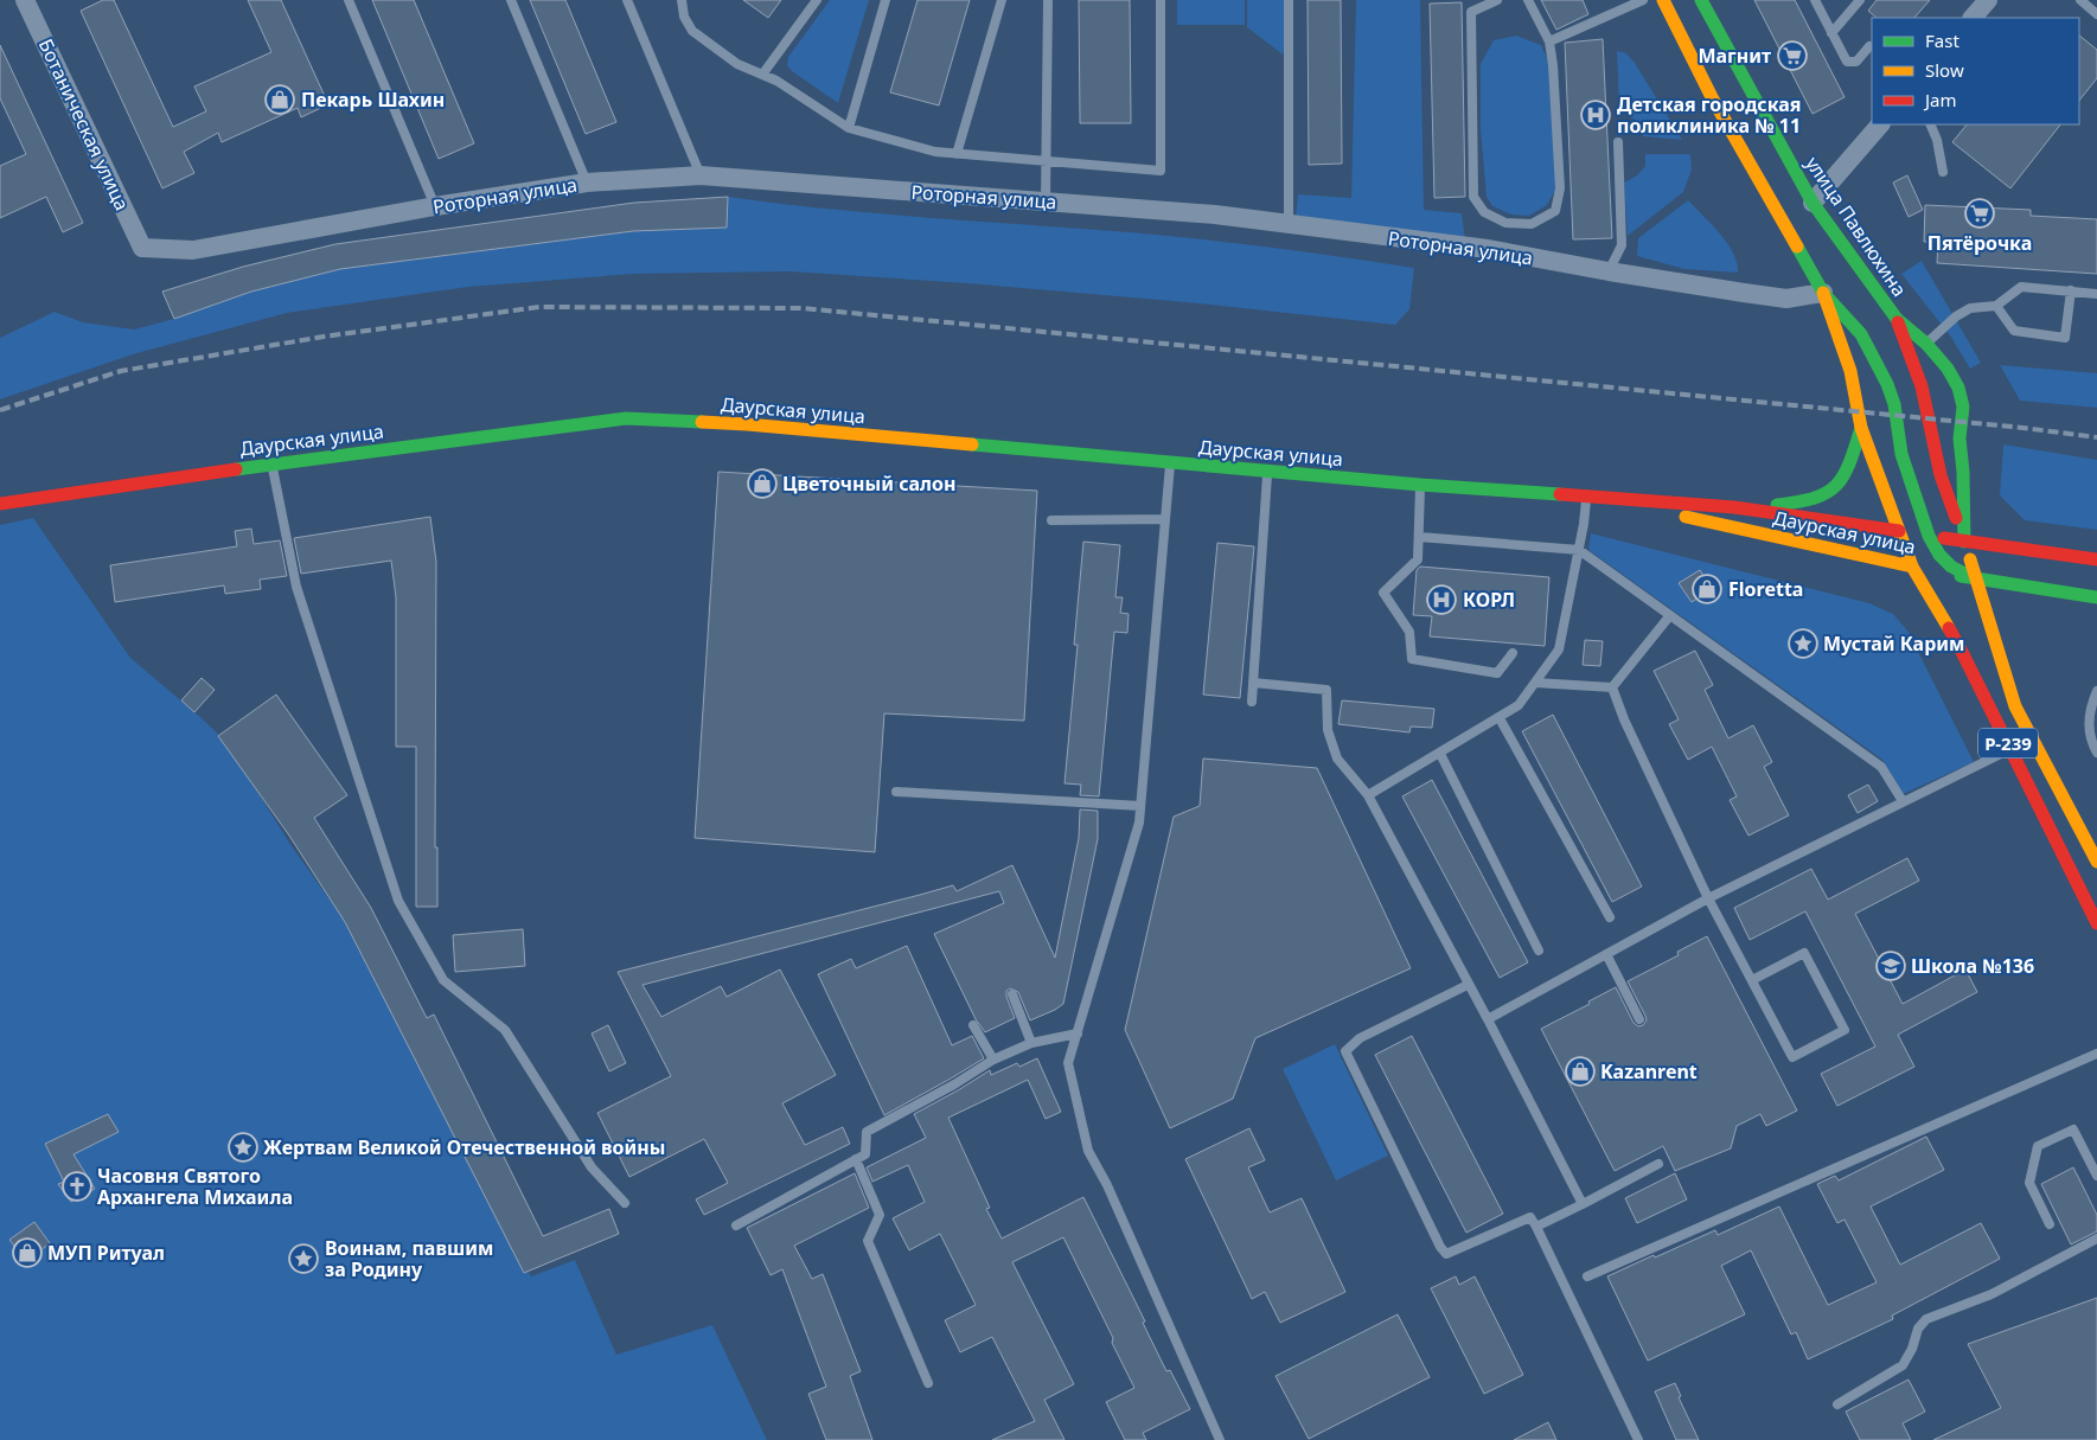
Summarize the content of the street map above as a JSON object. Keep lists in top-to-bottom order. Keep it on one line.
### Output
{"streets":{"main road":["улица Павлюхина","Даурская улица","Р-239"],"street":["Ботаническая улица","Роторная улица"]},"crossings":[["Ботаническая улица","Роторная улица"],["улица Павлюхина","Даурская улица"],["Даурская улица","Р-239"]],"places":{"supermarket":["Магнит","Пятёрочка"],"shop":["Пекарь Шахин","Цветочный салон","Floretta","Kazanrent","МУП Ритуал"],"hospital":["Детская городская поликлиника № 11","КОРЛ"],"place":["Мустай Карим","Жертвам Великой Отечественной войны","Воинам, павшим за Родину"],"school or university":["Школа №136"],"church":["Часовня Святого Архангела Михаила"]},"legend":["Fast","Slow","Jam"]}
